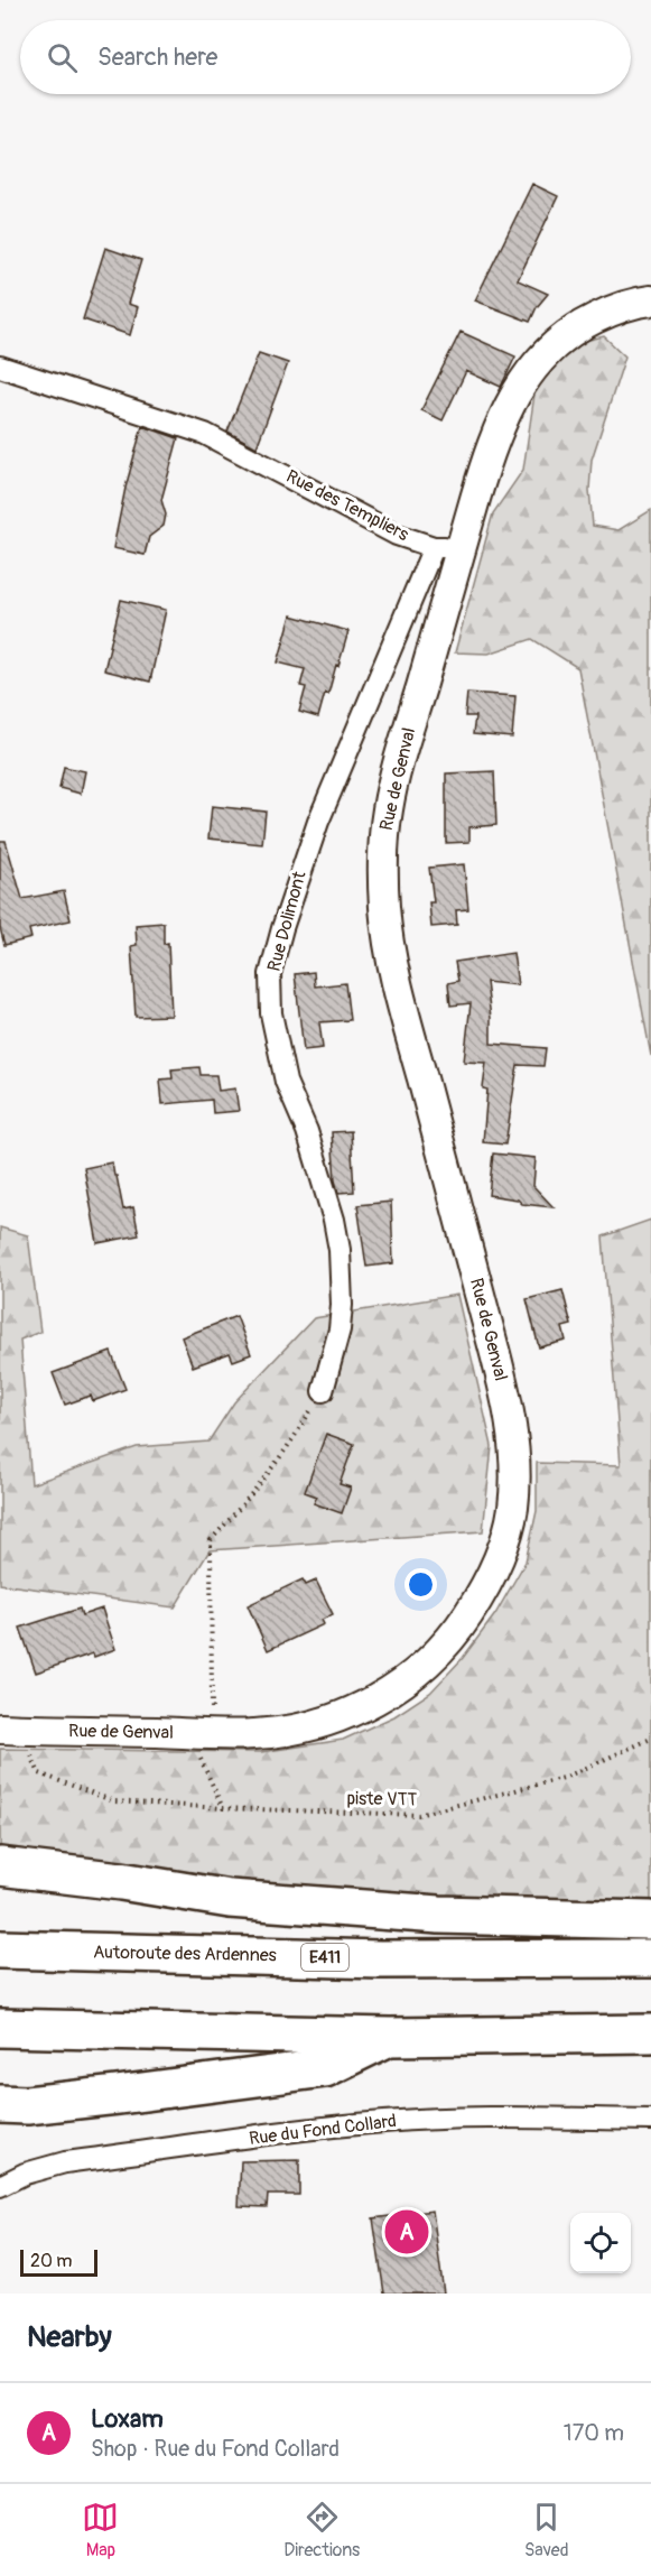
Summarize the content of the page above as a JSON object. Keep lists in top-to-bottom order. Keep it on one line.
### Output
{"streets":{"highway":["Autoroute des Ardennes","E411"],"street":["Rue des Templiers","Rue de Genval","Rue Dolimont","Rue du Fond Collard"],"path":["piste VTT"]},"crossings":[["Rue des Templiers","Rue de Genval"],["Rue des Templiers","Rue Dolimont"],["Rue de Genval","Rue Dolimont"],["Rue de Genval","piste VTT"]],"scale_bar":"20 m","page":{"search":"Search here","pins":"A","scale":"20 m","heading":"Nearby","list":[{"mark":"A","name":"Loxam","note":"Shop · Rue du Fond Collard","value":"170 m"}],"nav":["Map","Directions","Saved"]}}
